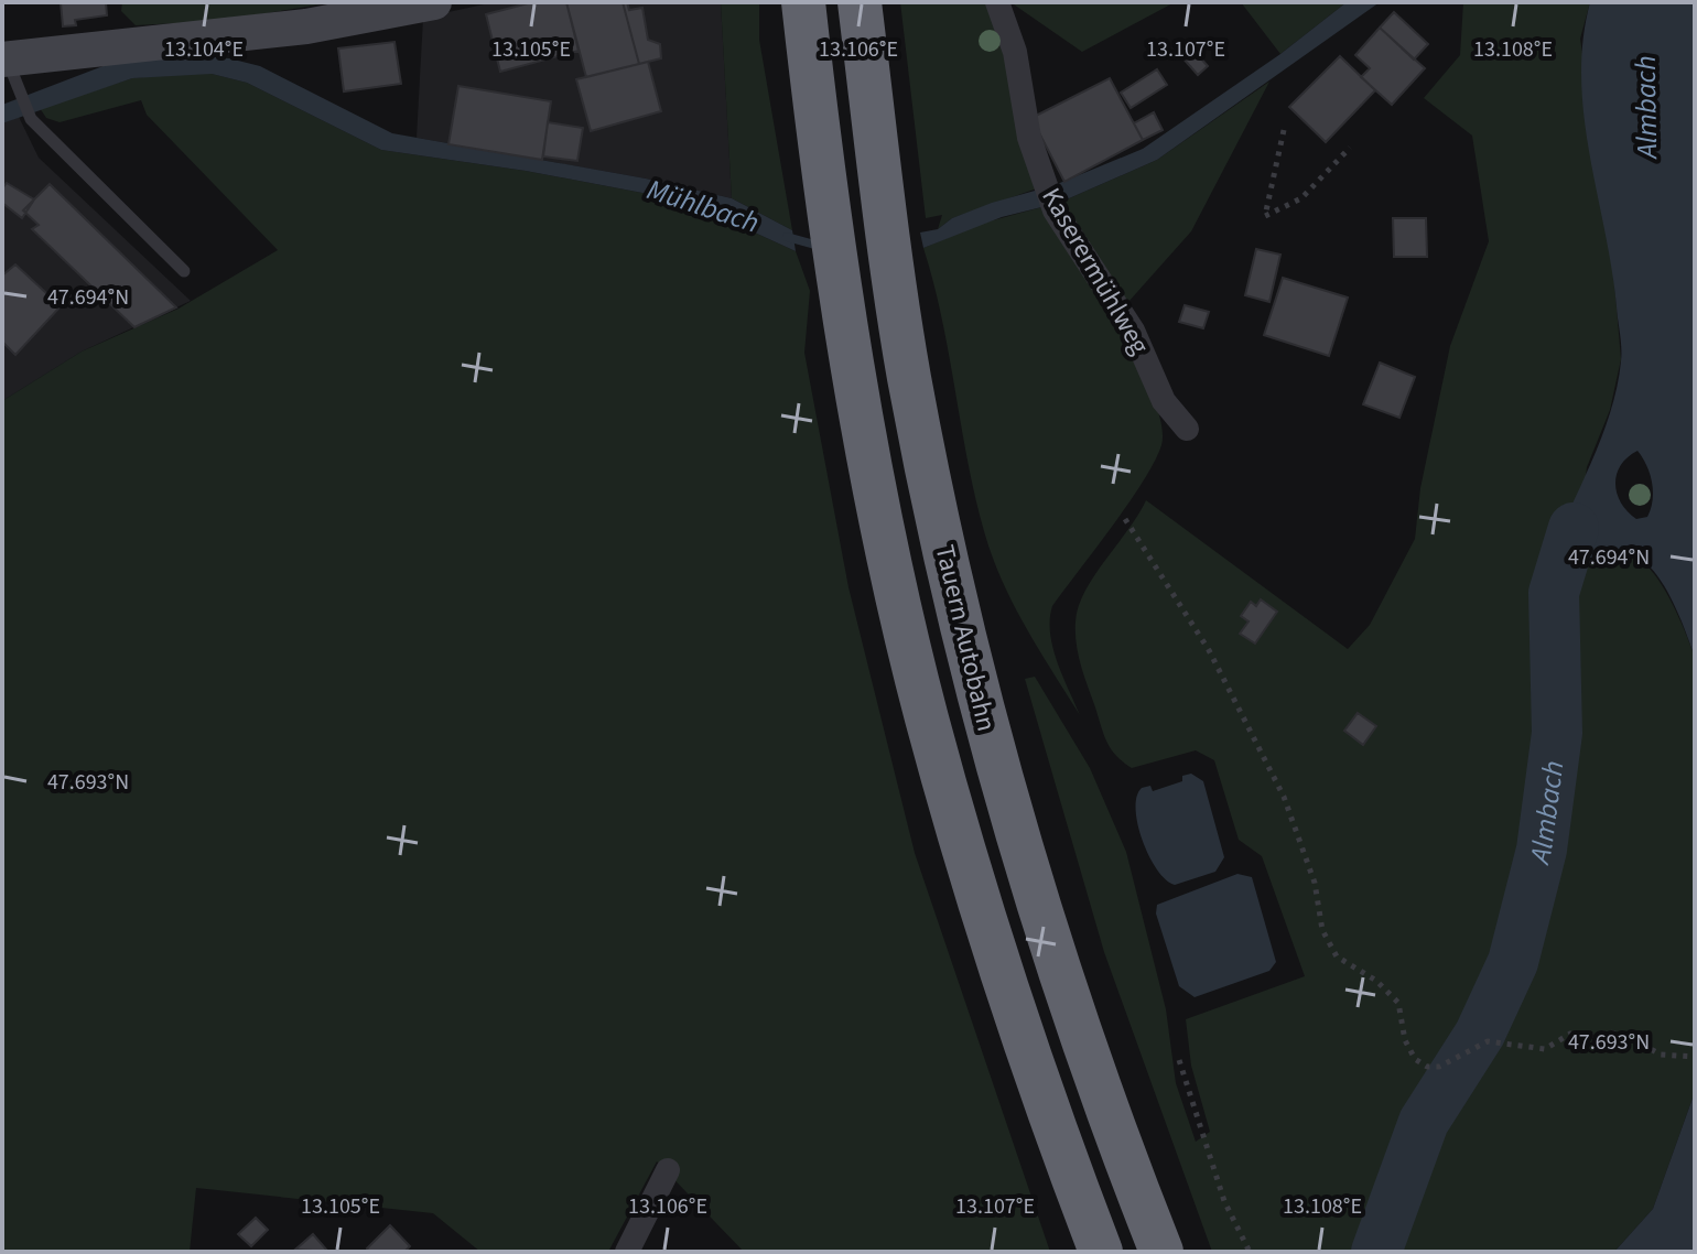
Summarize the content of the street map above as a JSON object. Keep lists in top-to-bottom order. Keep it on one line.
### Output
{"streets":{"highway":["Tauern Autobahn"],"street":["Kaserermühlweg"]},"water":["Almbach","Mühlbach"],"coordinates":["13.104°E","13.105°E","13.106°E","13.107°E","13.108°E","47.694°N","47.693°N"]}
